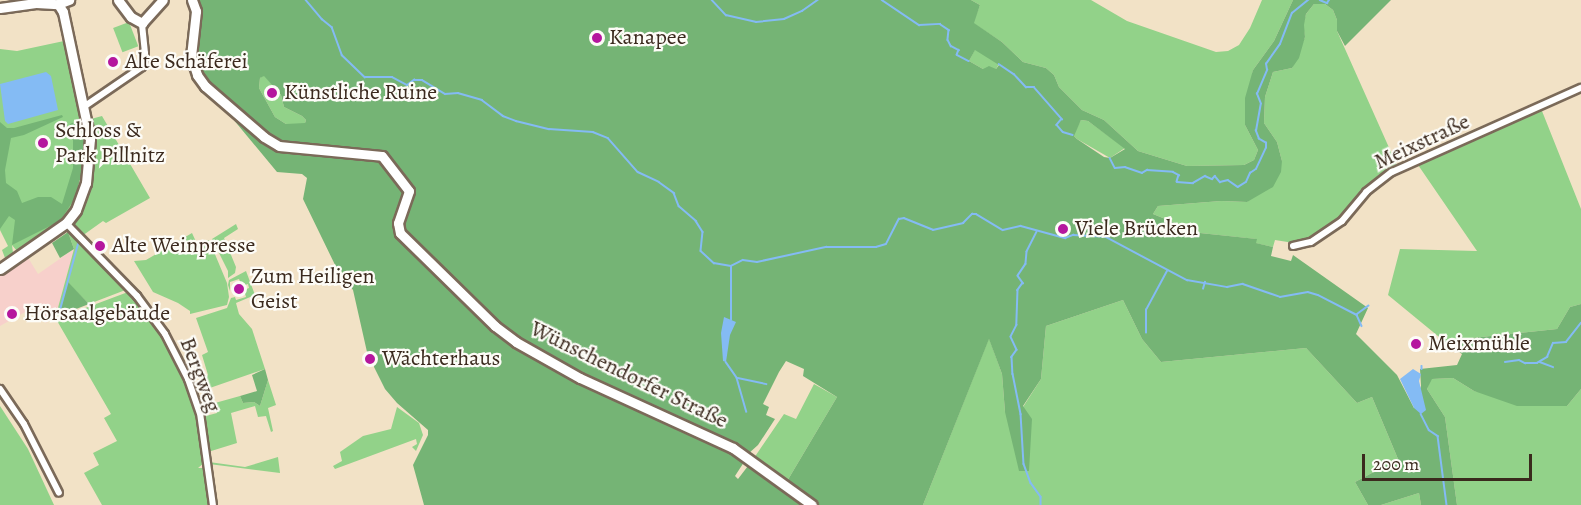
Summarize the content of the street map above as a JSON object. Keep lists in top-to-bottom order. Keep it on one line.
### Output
{"streets":{"street":["Meixstraße","Bergweg","Wünschendorfer Straße"]},"places":["Kanapee","Alte Schäferei","Künstliche Ruine","Schloss & Park Pillnitz","Viele Brücken","Alte Weinpresse","Zum Heiligen Geist","Hörsaalgebäude","Meixmühle","Wächterhaus"],"scale_bar":"200 m"}
